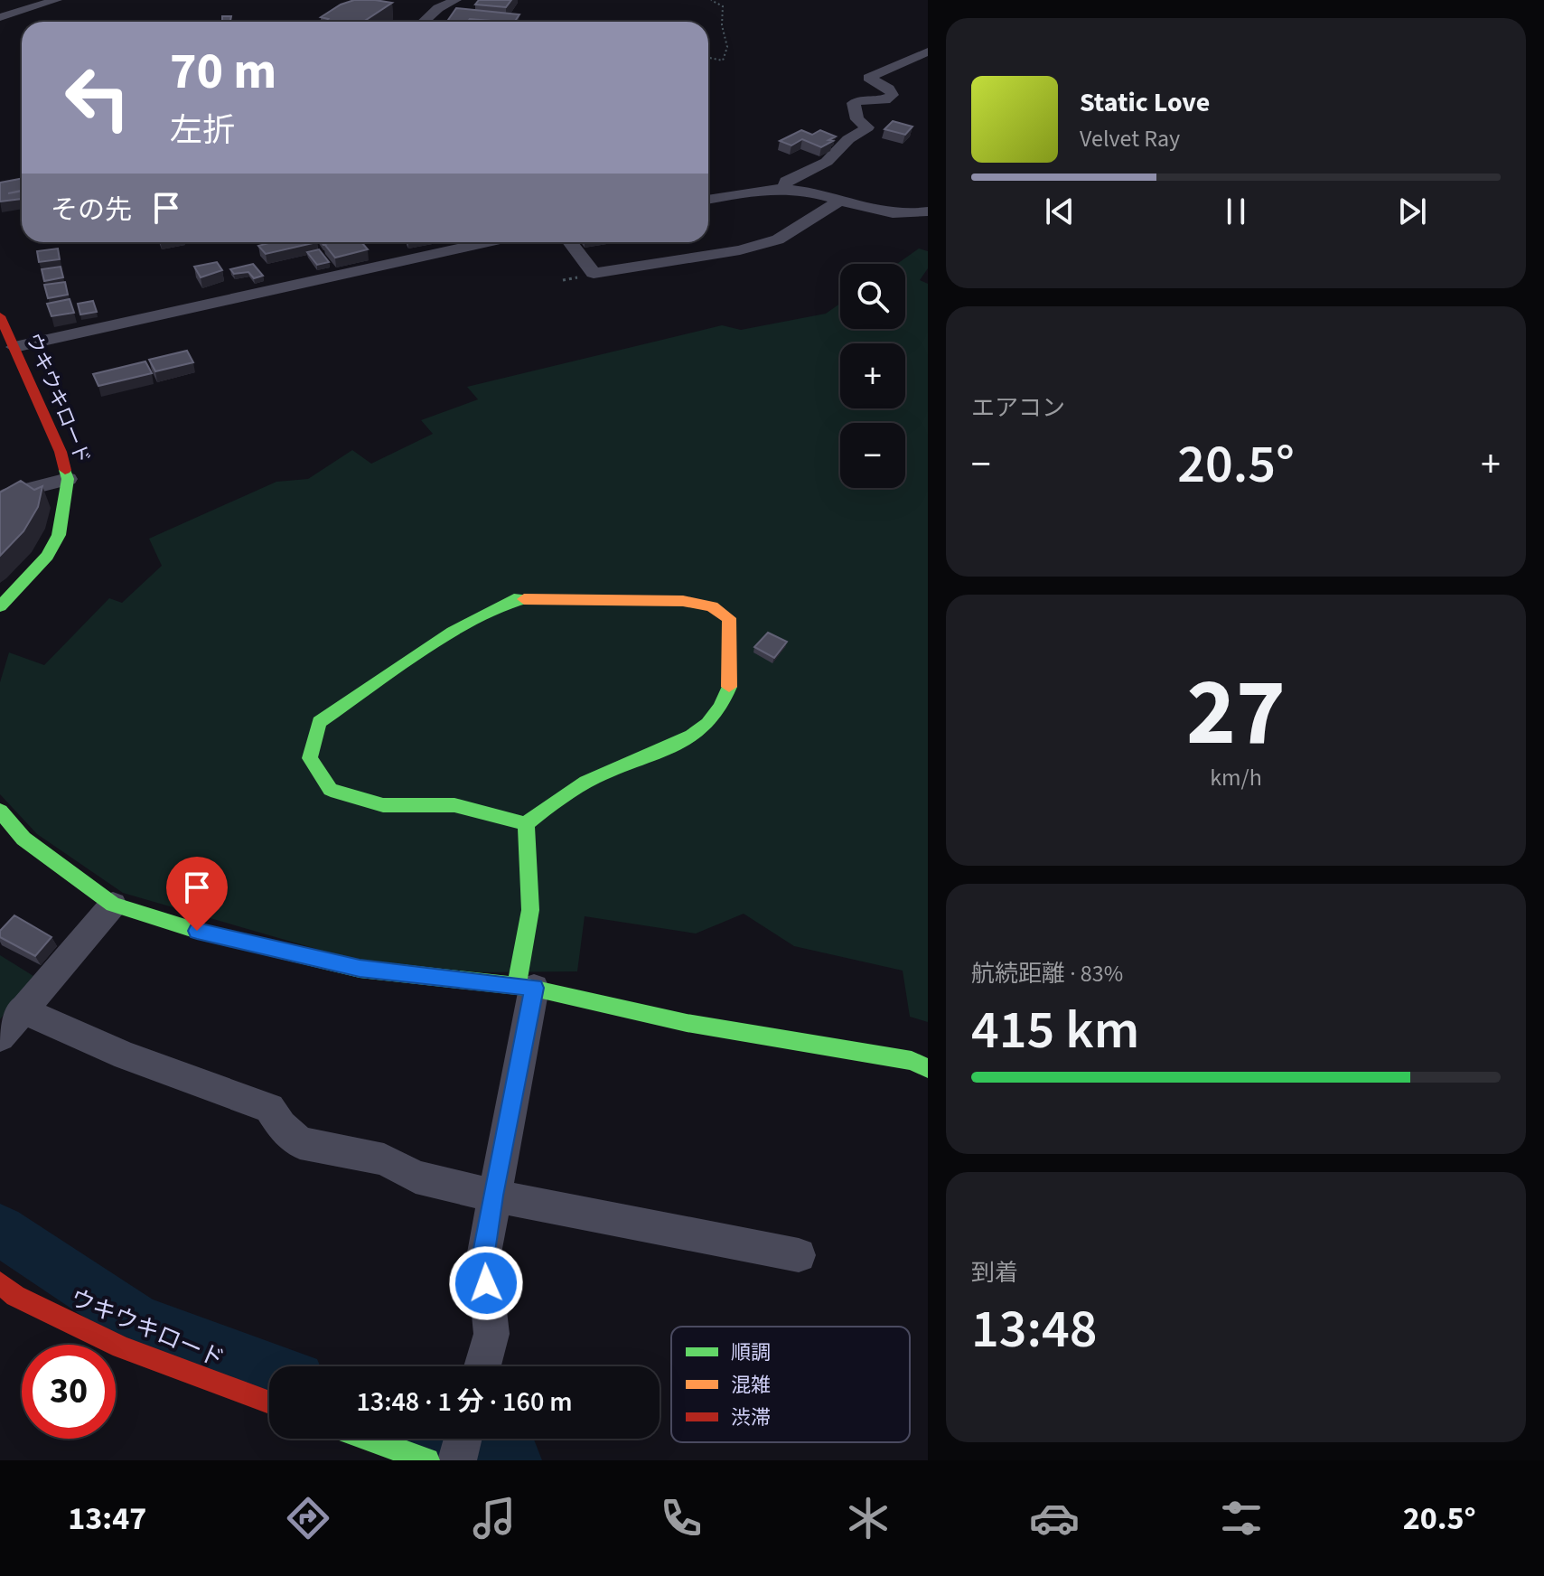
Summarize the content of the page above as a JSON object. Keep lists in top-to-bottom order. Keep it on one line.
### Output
{"streets":{"street":["ウキウキロード"]},"legend":["順調","混雑","渋滞"],"page":{"turn":["70 m","左折"],"song":["Static Love","Velvet Ray"],"then":"その先","map_buttons":["+","−"],"tile":["エアコン",["27","km/h"],["航続距離 · 83%","415 km"],["到着","13:48"]],"heat":["−","20.5°","+"],"limit":"30","trip":"13:48 · 1 分 · 160 m","tabs":["13:47","20.5°"]}}
